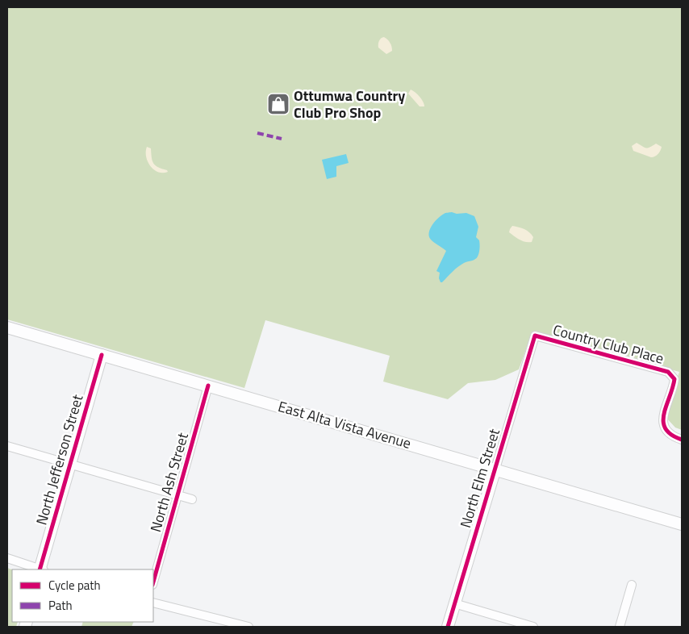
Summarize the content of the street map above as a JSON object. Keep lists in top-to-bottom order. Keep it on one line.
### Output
{"streets":{"main road":["East Alta Vista Avenue","North Jefferson Street","North Elm Street"],"street":["Country Club Place","North Ash Street"]},"crossings":[["Country Club Place","North Elm Street"],["East Alta Vista Avenue","North Jefferson Street"],["East Alta Vista Avenue","North Elm Street"],["East Alta Vista Avenue","North Ash Street"]],"places":{"shop":["Ottumwa Country Club Pro Shop"]},"legend":["Cycle path","Path"]}
